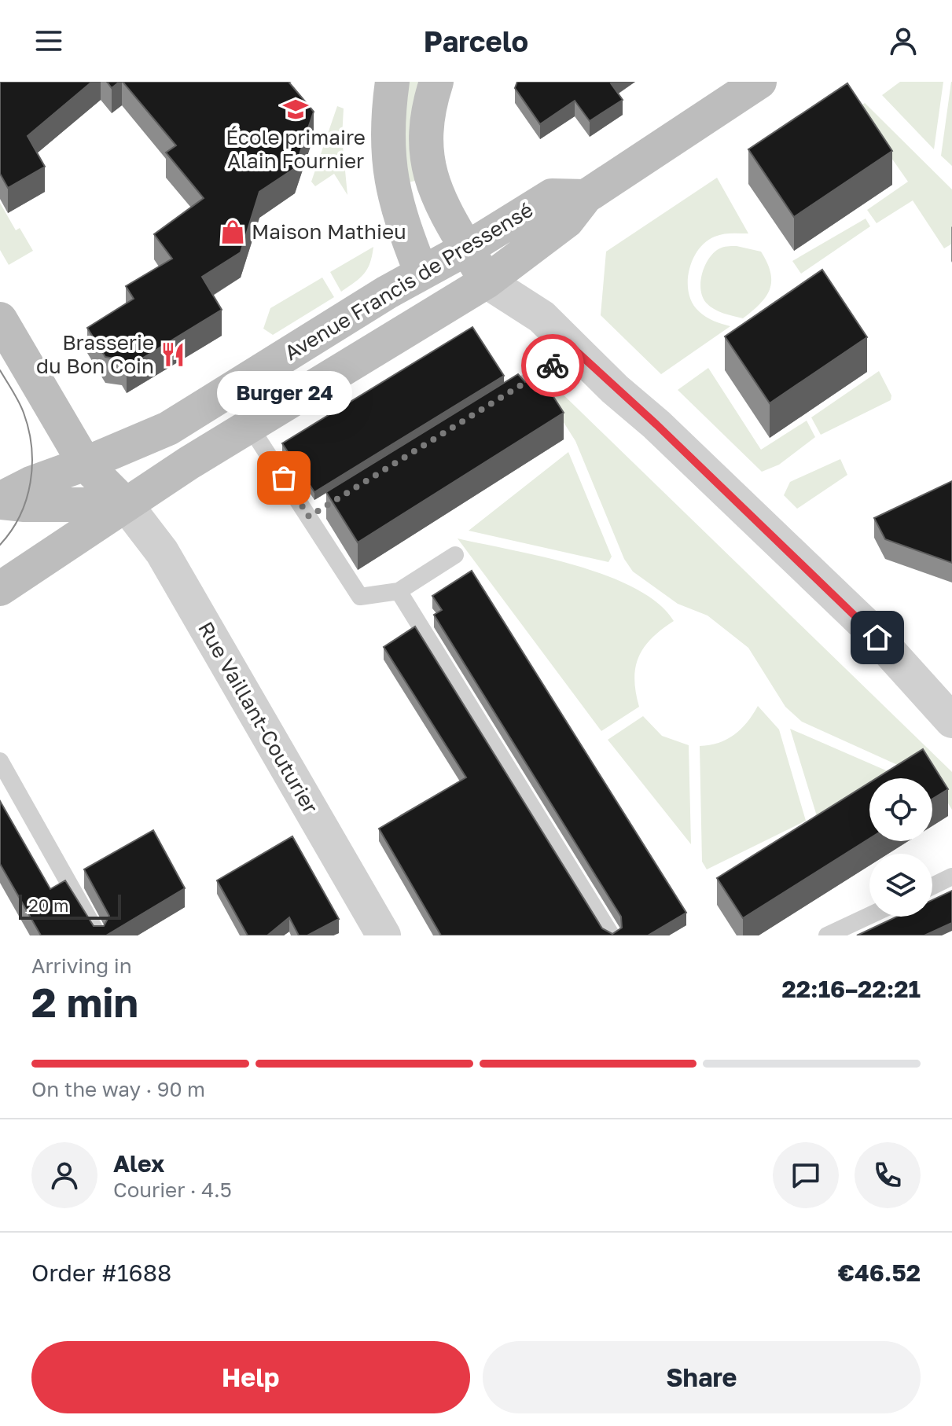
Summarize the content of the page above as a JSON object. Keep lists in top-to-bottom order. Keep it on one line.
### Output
{"streets":{"street":["Avenue Francis de Pressensé","Rue Vaillant-Couturier"]},"crossings":[["Avenue Francis de Pressensé","Rue Vaillant-Couturier"]],"places":{"school or university":["École primaire Alain Fournier"],"shop":["Maison Mathieu"],"restaurant":["Brasserie du Bon Coin"],"other":["Burger 24"]},"scale_bar":"20 m","page":{"header":"Parcelo","bubble":"Burger 24","scale":"20 m","heading":["2 min","Arriving in","22:16–22:21"],"panel":["Alex","Courier · 4.5","Order #1688","€46.52"],"bar":"On the way · 90 m","buttons":["Help","Share"]}}
